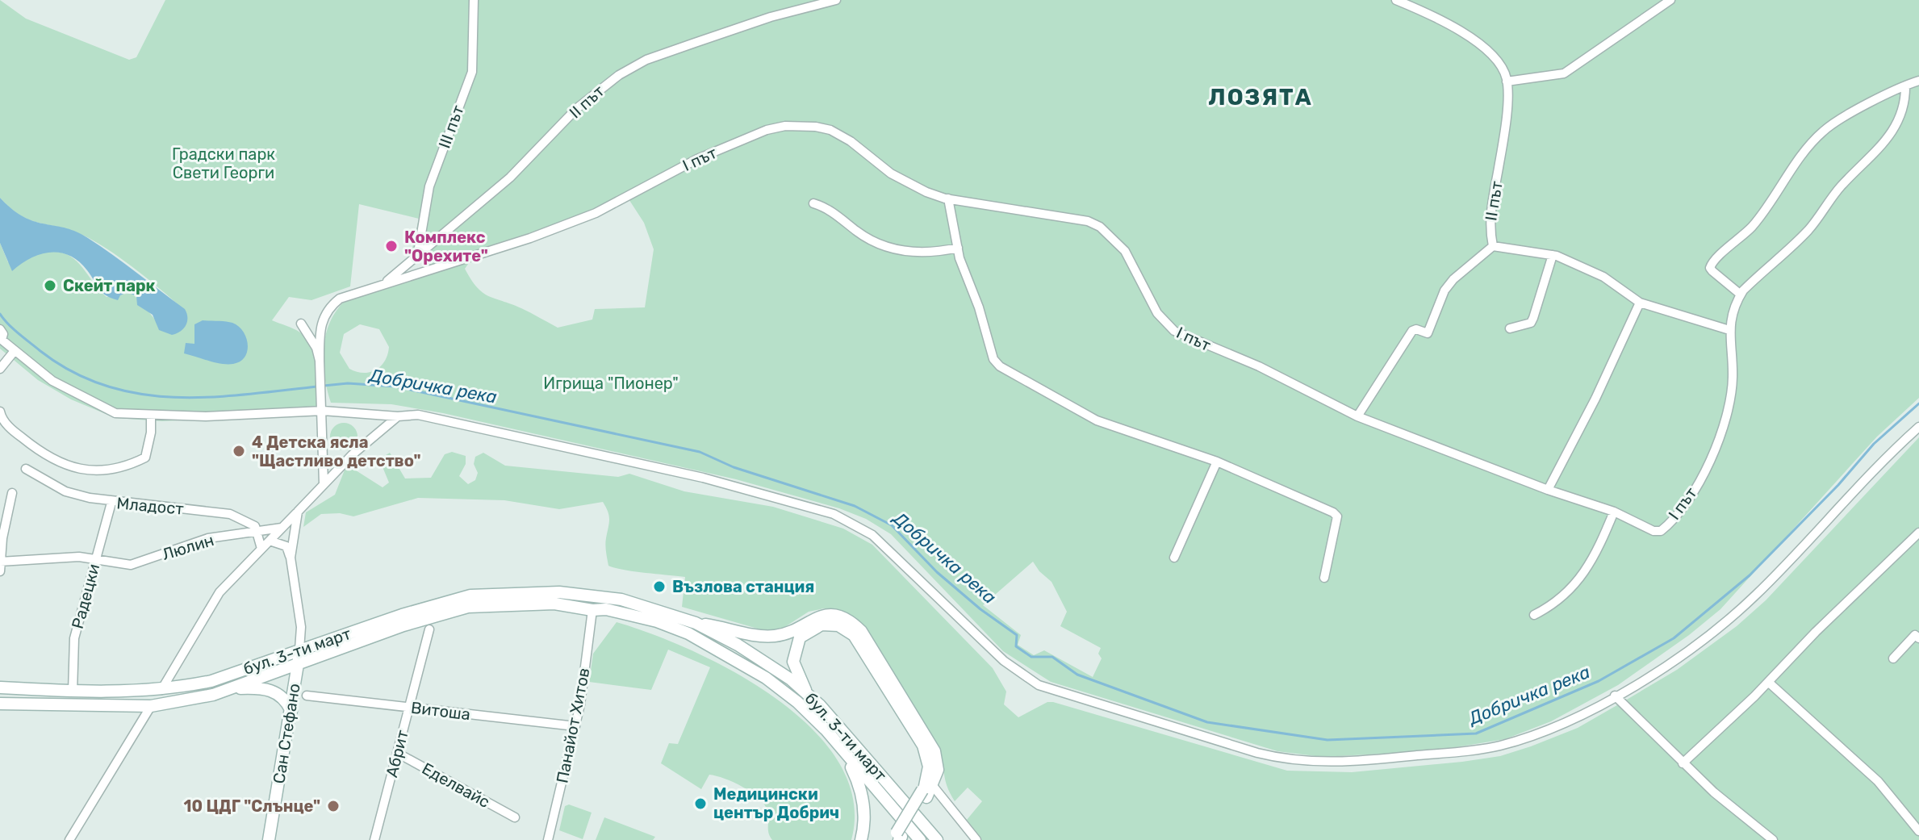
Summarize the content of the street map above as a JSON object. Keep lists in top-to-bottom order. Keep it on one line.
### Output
{"streets":{"main road":["бул. 3-ти март","Сан Стефано"],"street":["ІІ път","ІІІ път","І път","Младост","Люлин","Радецки","Витоша","Панайот Хитов","Абрит","Еделвайс"]},"crossings":[["ІІ път","ІІІ път"],["ІІ път","І път"],["Младост","Люлин"],["Младост","Радецки"],["Люлин","Радецки"],["Радецки","бул. 3-ти март"],["бул. 3-ти март","Панайот Хитов"],["бул. 3-ти март","Сан Стефано"],["Витоша","Панайот Хитов"],["Витоша","Абрит"],["Абрит","Еделвайс"]],"districts":["ЛОЗЯТА"],"water":["Добричка река"],"parks":["Градски парк Свети Георги","Игрища \"Пионер\""],"places":["Комплекс \"Орехите\"","Скейт парк","4 Детска ясла \"Щастливо детство\"","Възлова станция","Медицински център Добрич","10 ЦДГ \"Слънце\""]}
